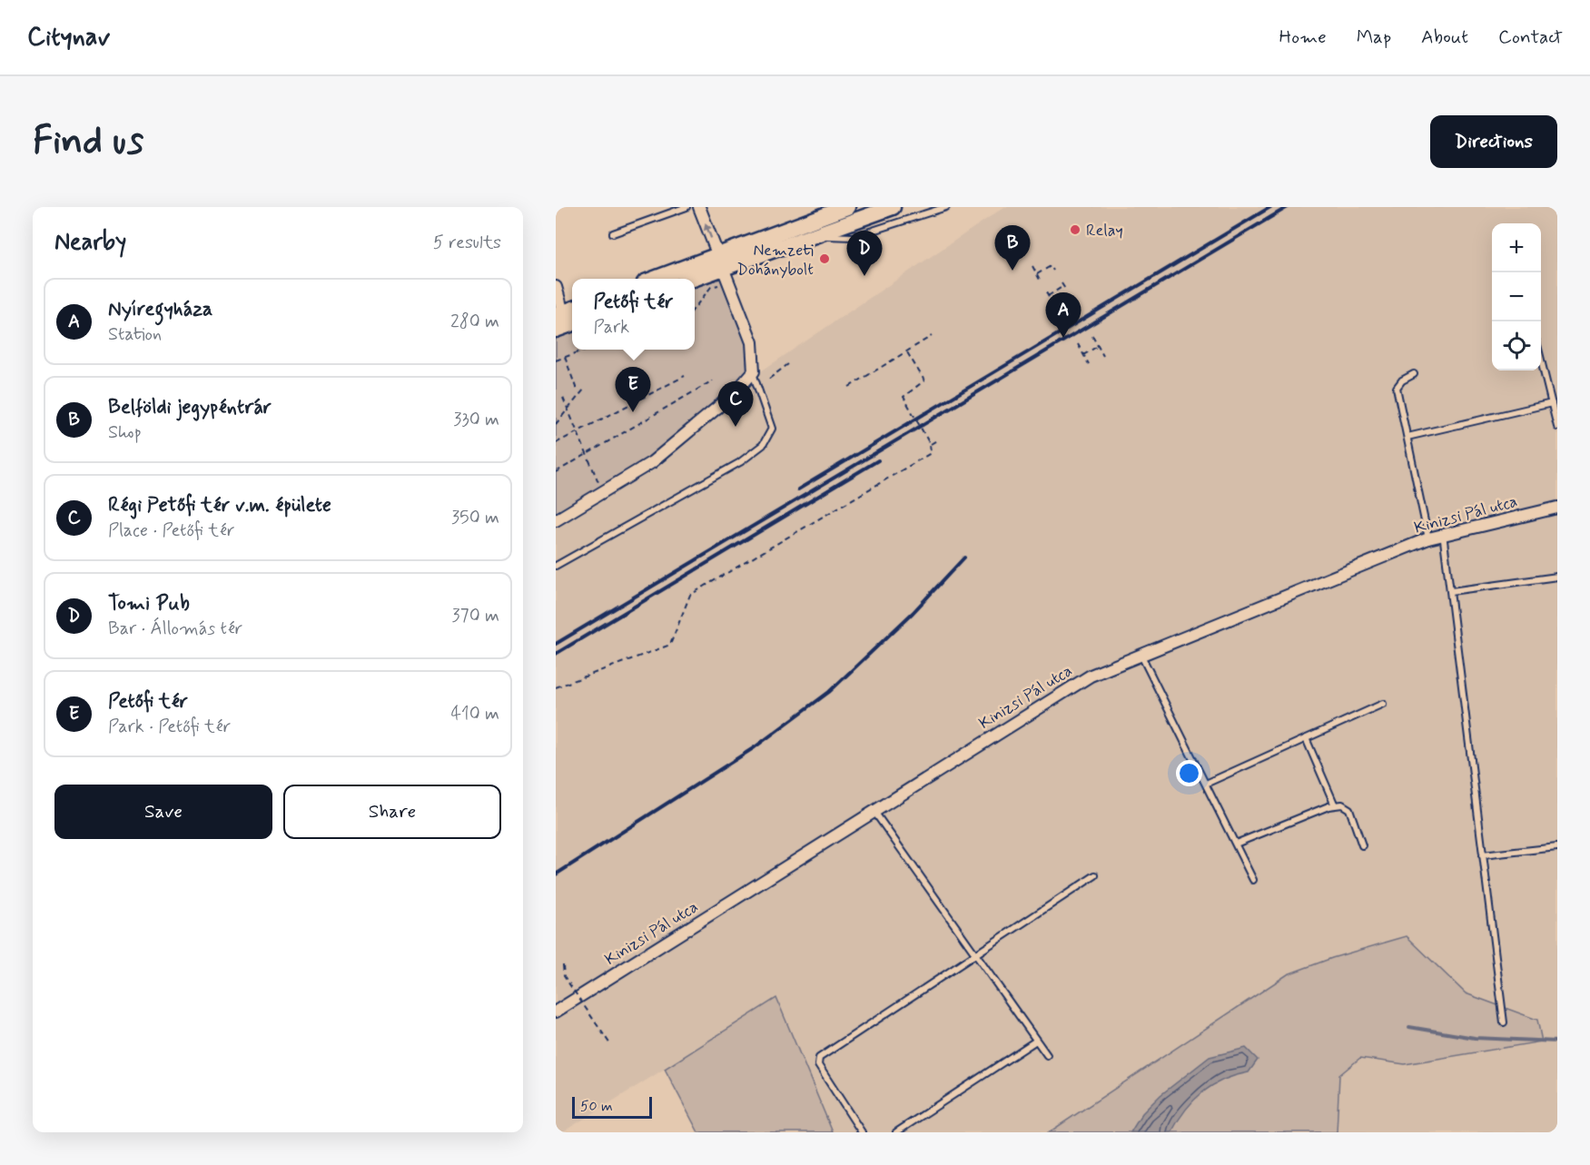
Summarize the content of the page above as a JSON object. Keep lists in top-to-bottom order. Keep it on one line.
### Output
{"streets":{"street":["Kinizsi Pál utca"]},"places":["Relay","Nemzeti Dohánybolt"],"scale_bar":"50 m","page":{"header":"Citynav","nav":["Home","Map","About","Contact"],"buttons":["Directions",["Save","Share"]],"title":"Find us","heading":["Nearby","5 results"],"map_buttons":["+","−"],"pins":["B","D","A","E","C"],"list":[{"mark":"A","name":"Nyíregyháza","note":"Station","value":"280 m"},{"mark":"B","name":"Belföldi jegypéntrár","note":"Shop","value":"330 m"},{"mark":"C","name":"Régi Petőfi tér v.m. épülete","note":"Place · Petőfi tér","value":"350 m"},{"mark":"D","name":"Tomi Pub","note":"Bar · Állomás tér","value":"370 m"},{"mark":"E","name":"Petőfi tér","note":"Park · Petőfi tér","value":"410 m"}],"popup":["Petőfi tér","Park"],"scale":"50 m"}}
